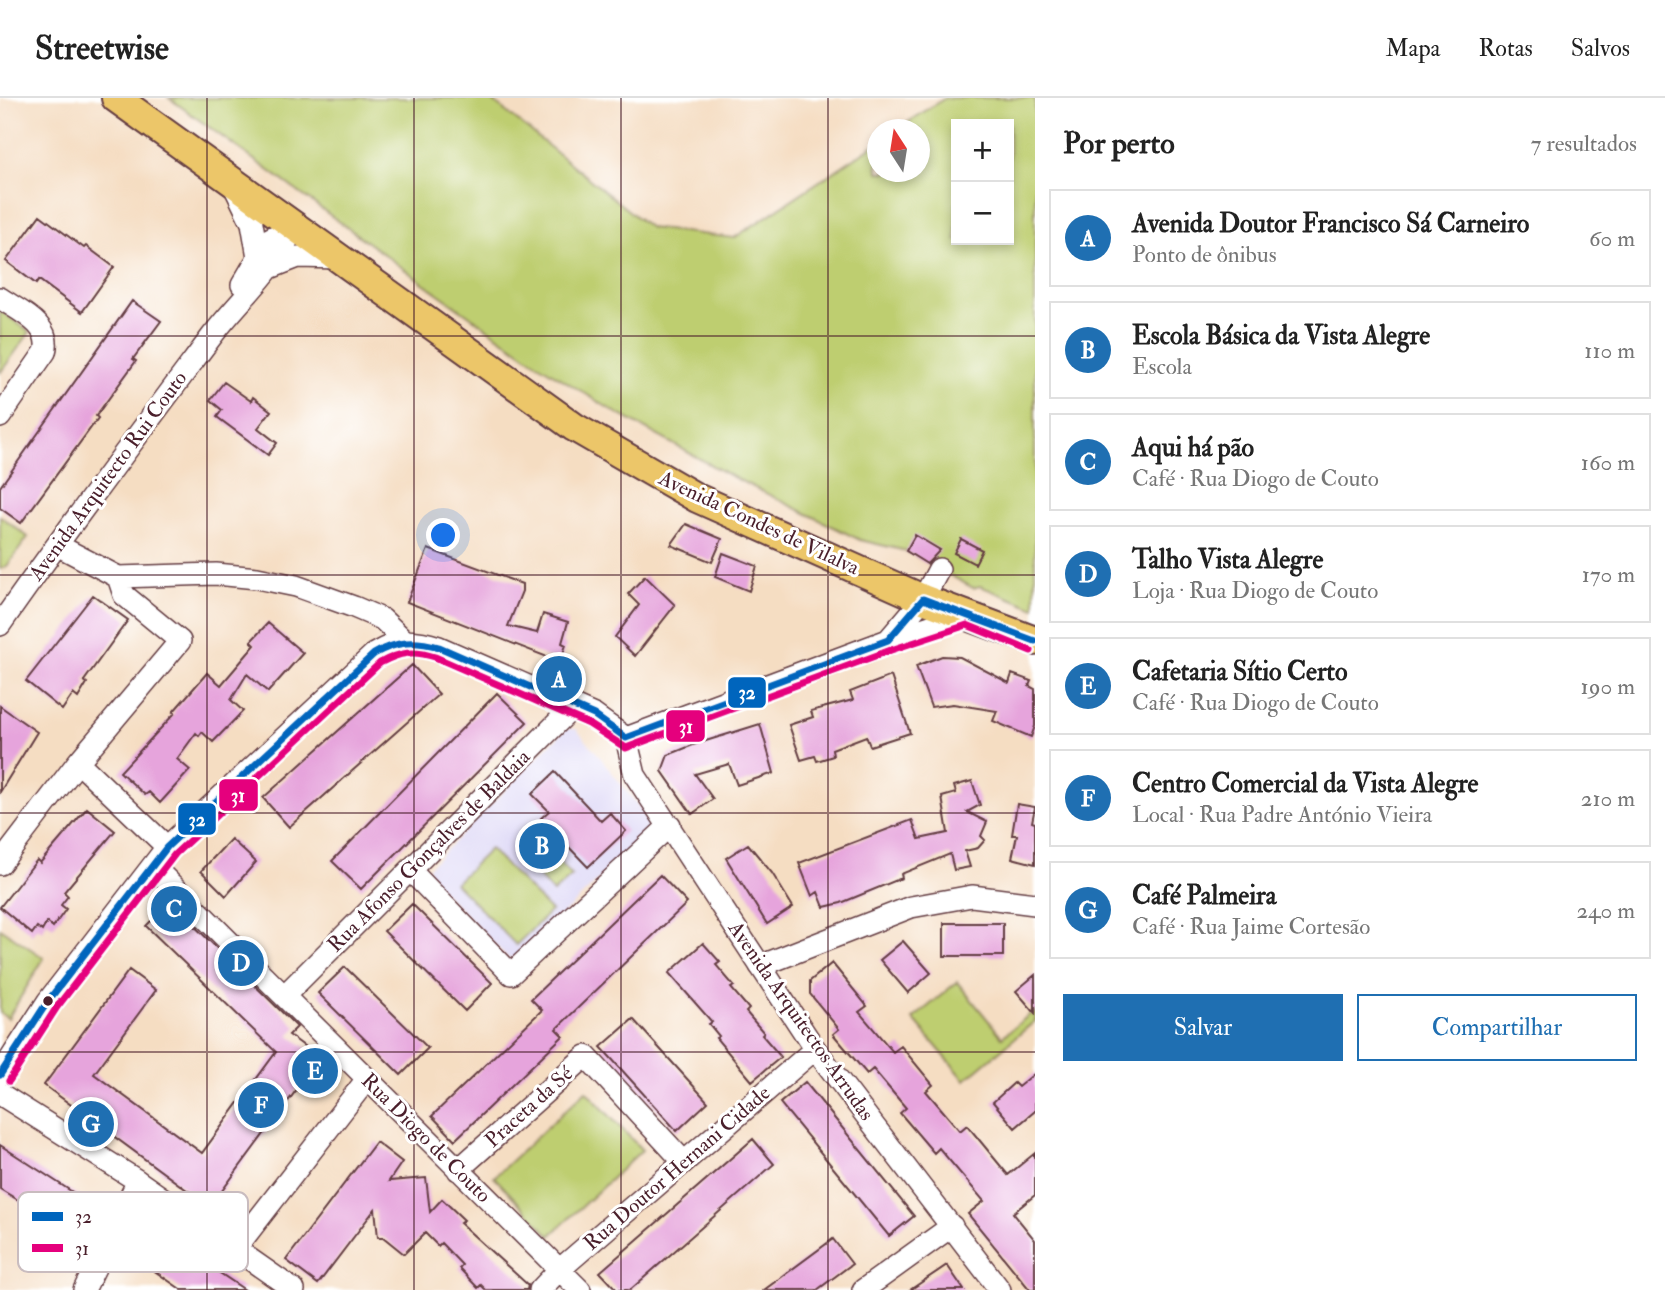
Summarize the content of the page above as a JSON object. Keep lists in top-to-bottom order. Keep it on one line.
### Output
{"streets":{"main road":["Avenida Condes de Vilalva"],"street":["Avenida Arquitecto Rui Couto","Rua Afonso Gonçalves de Baldaia","Avenida Arquitectos Arrudas","Praceta da Sé","Rua Diogo de Couto","Rua Doutor Hernani Cidade"]},"crossings":[["Avenida Arquitecto Rui Couto","Avenida Condes de Vilalva"],["Rua Afonso Gonçalves de Baldaia","Rua Diogo de Couto"],["Avenida Arquitectos Arrudas","Rua Doutor Hernani Cidade"],["Praceta da Sé","Rua Diogo de Couto"],["Praceta da Sé","Rua Doutor Hernani Cidade"],["Rua Diogo de Couto","Rua Doutor Hernani Cidade"]],"lines":["transit line 32","transit line 31"],"legend":["32","31"],"north":"top","page":{"header":"Streetwise","nav":["Mapa","Rotas","Salvos"],"heading":["Por perto","7 resultados"],"map_buttons":["+","−"],"list":[{"mark":"A","name":"Avenida Doutor Francisco Sá Carneiro","note":"Ponto de ônibus","value":"60 m"},{"mark":"B","name":"Escola Básica da Vista Alegre","note":"Escola","value":"110 m"},{"mark":"C","name":"Aqui há pão","note":"Café · Rua Diogo de Couto","value":"160 m"},{"mark":"D","name":"Talho Vista Alegre","note":"Loja · Rua Diogo de Couto","value":"170 m"},{"mark":"E","name":"Cafetaria Sítio Certo","note":"Café · Rua Diogo de Couto","value":"190 m"},{"mark":"F","name":"Centro Comercial da Vista Alegre","note":"Local · Rua Padre António Vieira","value":"210 m"},{"mark":"G","name":"Café Palmeira","note":"Café · Rua Jaime Cortesão","value":"240 m"}],"pins":["A","B","C","D","E","F","G"],"buttons":["Salvar","Compartilhar"]}}
